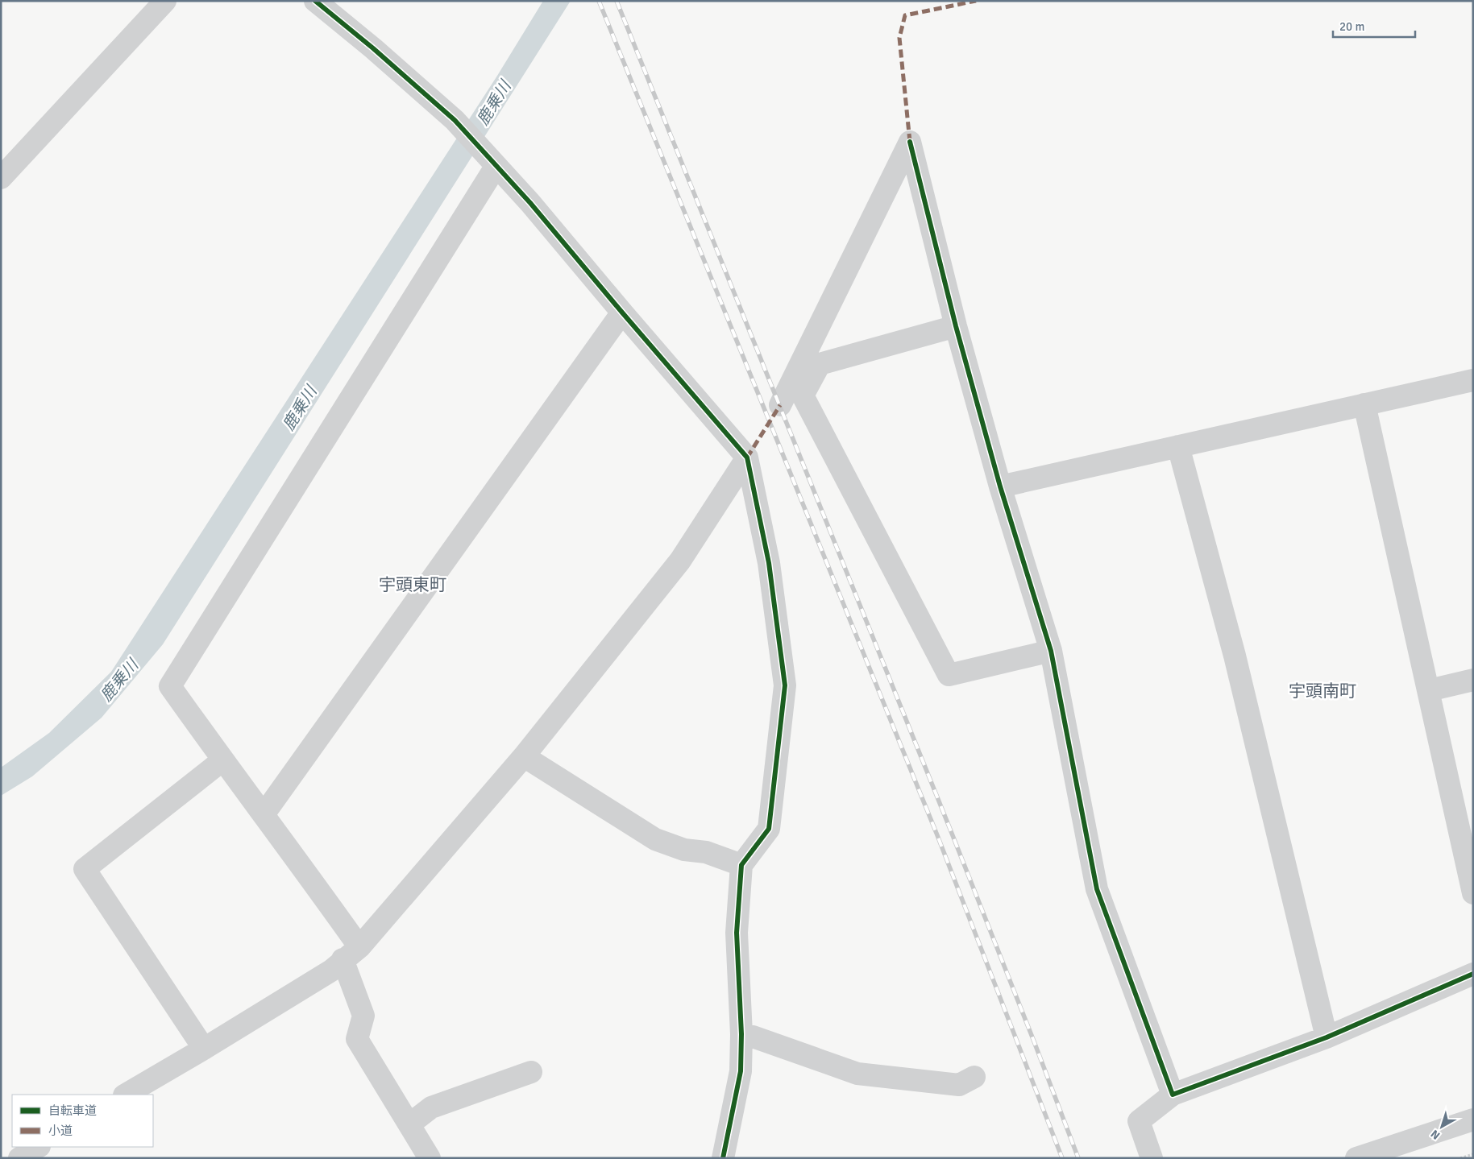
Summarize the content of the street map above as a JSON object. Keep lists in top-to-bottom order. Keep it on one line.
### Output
{"districts":["宇頭東町","宇頭南町"],"water":["鹿乗川"],"legend":["自転車道","小道"],"scale_bar":"20 m","north":"bottom left"}
